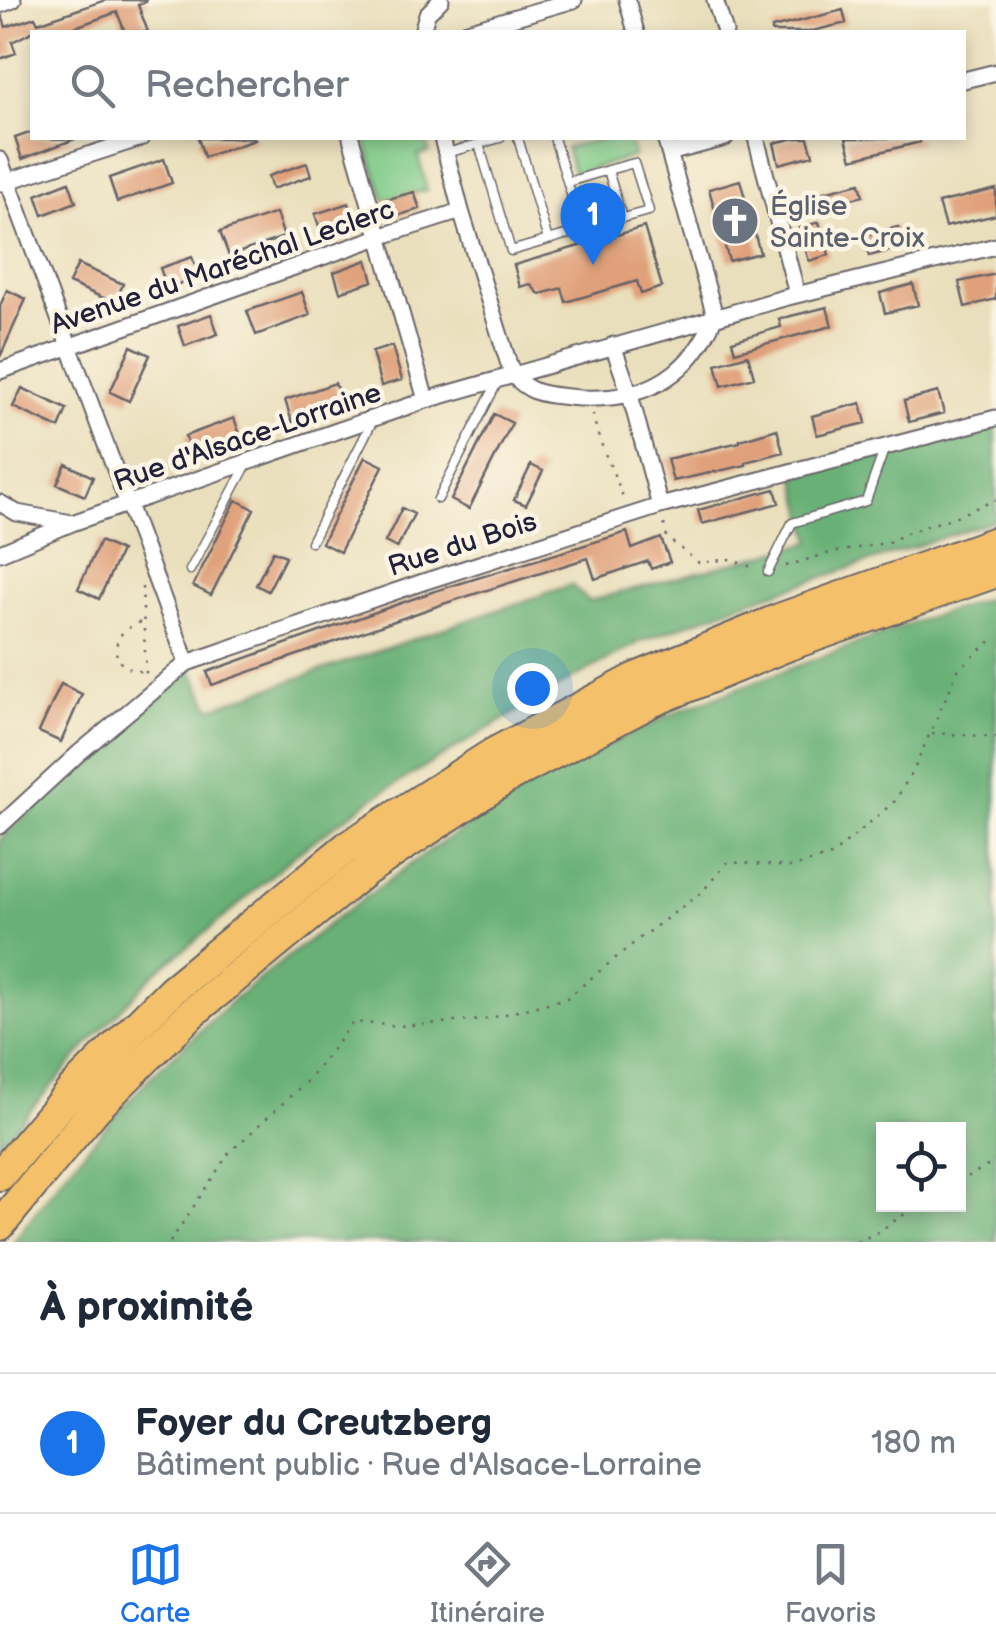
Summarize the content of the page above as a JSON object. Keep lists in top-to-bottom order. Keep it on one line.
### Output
{"streets":{"street":["Avenue du Maréchal Leclerc","Rue d'Alsace-Lorraine","Rue du Bois"]},"places":{"church":["Église Sainte-Croix"]},"page":{"search":"Rechercher","pins":"1","heading":"À proximité","list":[{"mark":"1","name":"Foyer du Creutzberg","note":"Bâtiment public · Rue d'Alsace-Lorraine","value":"180 m"}],"nav":["Carte","Itinéraire","Favoris"]}}
